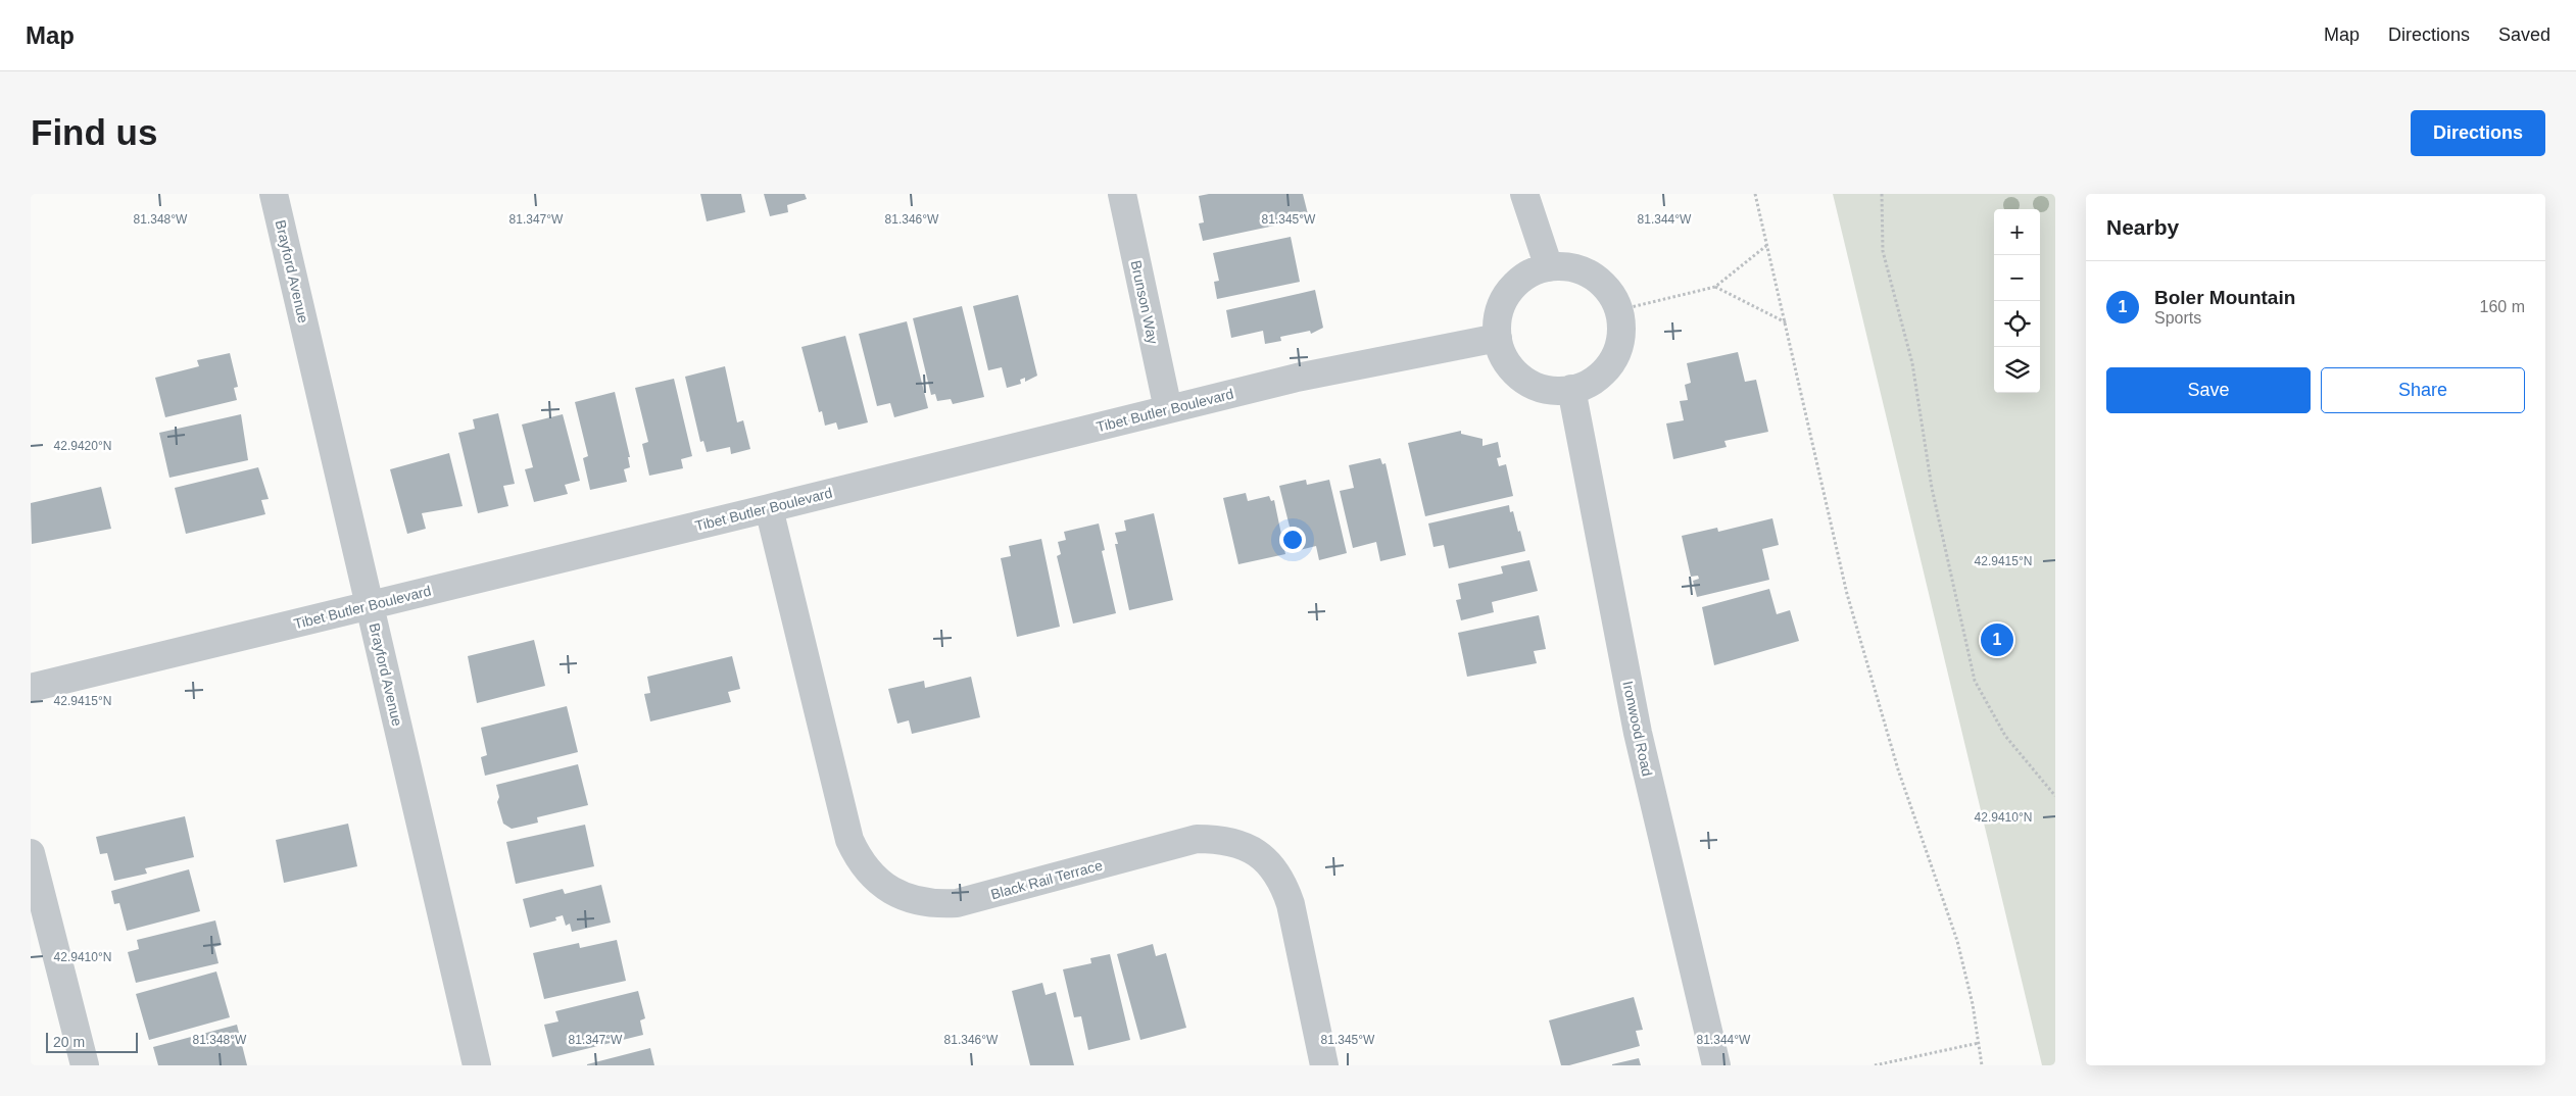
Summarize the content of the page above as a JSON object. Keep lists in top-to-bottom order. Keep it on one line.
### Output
{"streets":{"street":["Brayford Avenue","Brunson Way","Tibet Butler Boulevard","Ironwood Road","Black Rail Terrace"]},"crossings":[["Brayford Avenue","Tibet Butler Boulevard"],["Brunson Way","Tibet Butler Boulevard"],["Tibet Butler Boulevard","Ironwood Road"],["Tibet Butler Boulevard","Black Rail Terrace"]],"scale_bar":"20 m","page":{"header":"Map","nav":["Map","Directions","Saved"],"buttons":["Directions",["Save","Share"]],"title":"Find us","heading":"Nearby","map_buttons":["+","−"],"list":[{"mark":"1","name":"Boler Mountain","note":"Sports","value":"160 m"}],"pins":"1","scale":"20 m"},"coordinates":["81.348°W","81.347°W","81.346°W","81.345°W","81.344°W","42.9420°N","42.9415°N","42.9410°N"]}
